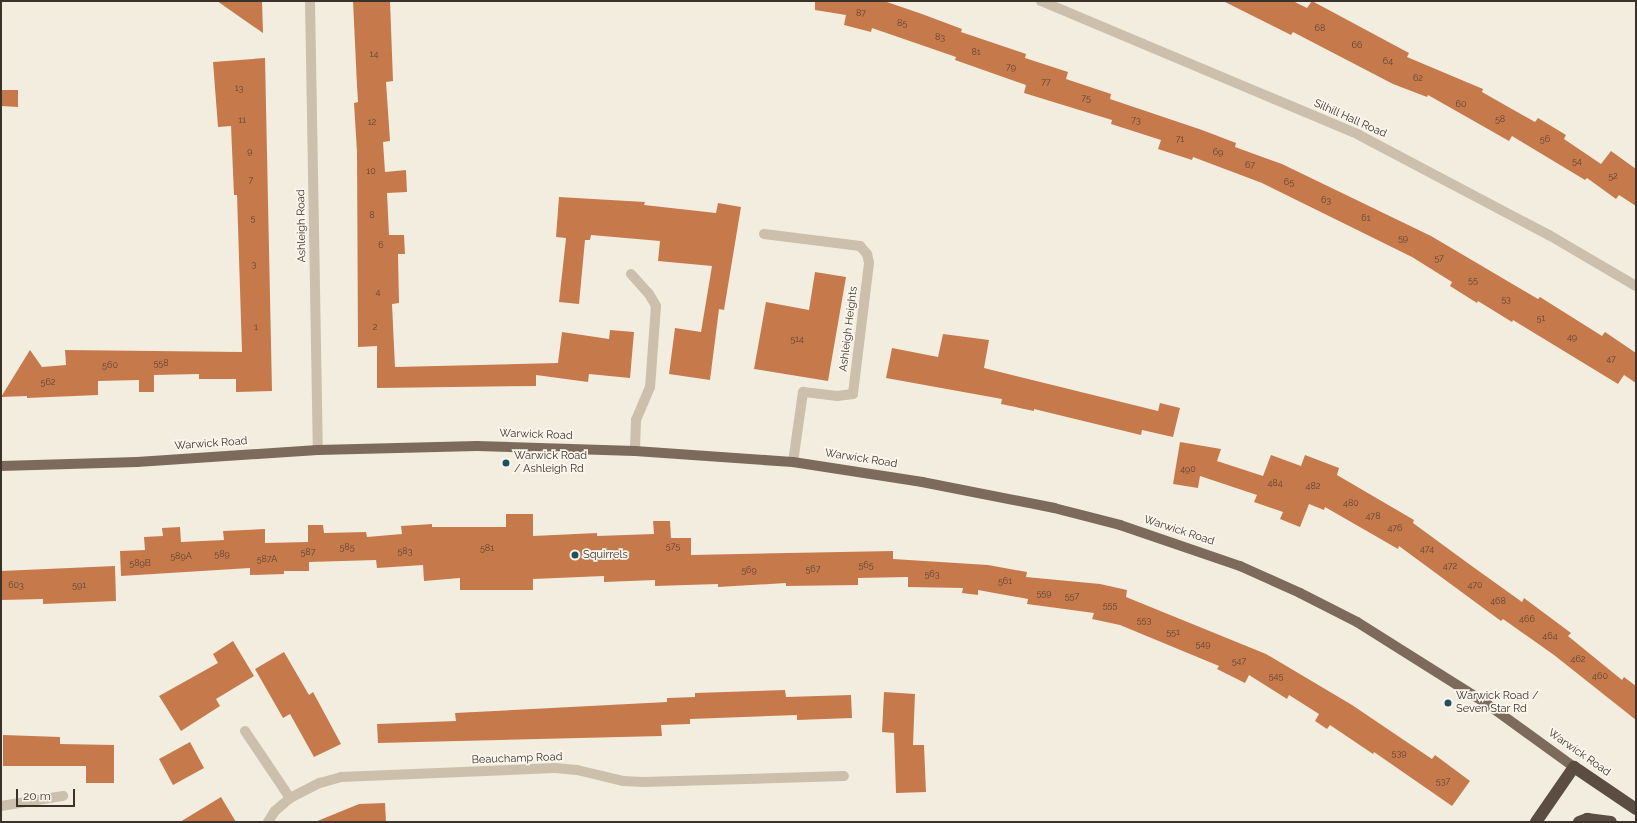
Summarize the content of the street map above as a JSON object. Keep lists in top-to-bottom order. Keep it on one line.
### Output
{"streets":{"highway":["Warwick Road"],"street":["Silhill Hall Road","Ashleigh Road","Ashleigh Heights","Beauchamp Road"]},"crossings":[["Ashleigh Road","Warwick Road"],["Ashleigh Heights","Warwick Road"]],"places":["Warwick Road / Ashleigh Rd","Squirrels","Warwick Road / Seven Star Rd"],"house_numbers":["87","85","68","83","66","81","14","64","79","62","77","13","75","60","58","11","73","12","71","56","9","69","54","67","10","52","7","65","63","8","5","61","59","6","57","3","55","4","53","51","1","2","49","514","47","558","560","562","490","484","482","480","478","476","575","585","581","474","583","587","589","589A","587A","589B","565","472","567","569","563","561","603","591","470","559","557","468","555","466","553","551","464","549","462","547","545","460","539","537"],"scale_bar":"20 m"}
